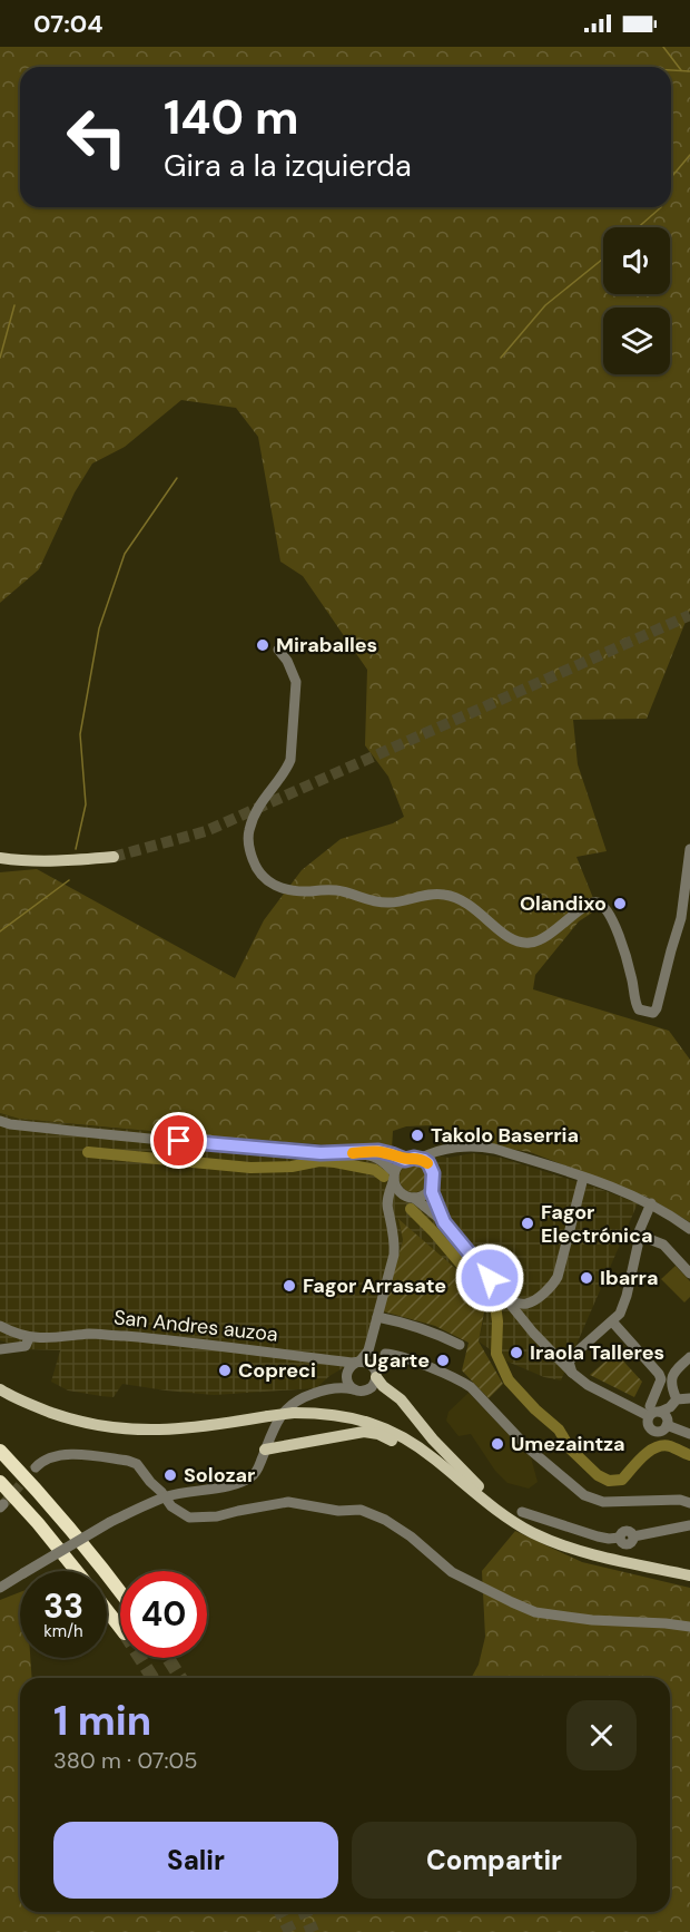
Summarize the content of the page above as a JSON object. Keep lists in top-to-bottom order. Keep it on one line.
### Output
{"streets":{"street":["San Andres auzoa"]},"places":["Miraballes","Olandixo","Takolo Baserria","Fagor Electrónica","Ibarra","Fagor Arrasate","Iraola Talleres","Ugarte","Copreci","Umezaintza","Solozar"],"page":{"status":"07:04","turn":["140 m","Gira a la izquierda"],"speed":"33 km/h","limit":"40","heading":["1 min","380 m · 07:05"],"buttons":["Salir","Compartir"]}}
